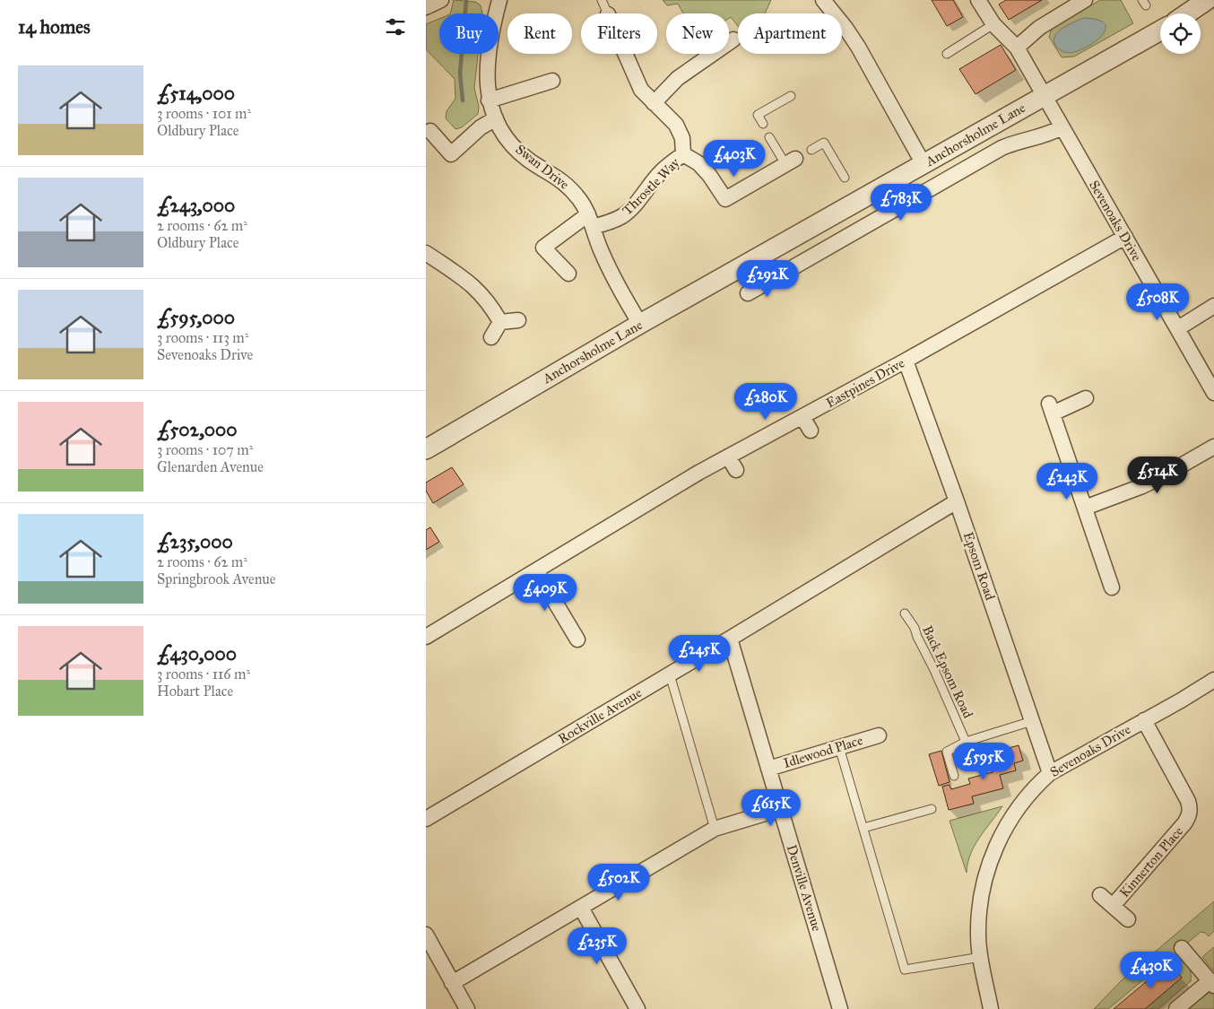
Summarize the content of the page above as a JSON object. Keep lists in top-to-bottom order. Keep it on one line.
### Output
{"streets":{"street":["Anchorsholme Lane","Swan Drive","Throstle Way","Sevenoaks Drive","Eastpines Drive","Epsom Road","Rockville Avenue","Idlewood Place","Kinnerton Place","Denville Avenue"],"lane":["Back Epsom Road"]},"crossings":[["Anchorsholme Lane","Swan Drive"],["Anchorsholme Lane","Sevenoaks Drive"],["Swan Drive","Throstle Way"],["Sevenoaks Drive","Eastpines Drive"],["Sevenoaks Drive","Epsom Road"],["Sevenoaks Drive","Kinnerton Place"],["Eastpines Drive","Epsom Road"],["Epsom Road","Rockville Avenue"],["Rockville Avenue","Denville Avenue"],["Idlewood Place","Denville Avenue"]],"page":{"heading":"14 homes","chip":["Buy","Rent","Filters","New","Apartment"],"list":[{"name":"£514,000","note":"3 rooms · 101 m² · Oldbury Place"},{"name":"£243,000","note":"2 rooms · 62 m² · Oldbury Place"},{"name":"£595,000","note":"3 rooms · 113 m² · Sevenoaks Drive"},{"name":"£502,000","note":"3 rooms · 107 m² · Glenarden Avenue"},{"name":"£235,000","note":"2 rooms · 62 m² · Springbrook Avenue"},{"name":"£430,000","note":"3 rooms · 116 m² · Hobart Place"}],"price":["£403K","£783K","£292K","£508K","£280K","£514K","£243K","£409K","£245K","£595K","£615K","£502K","£235K","£430K"]}}
